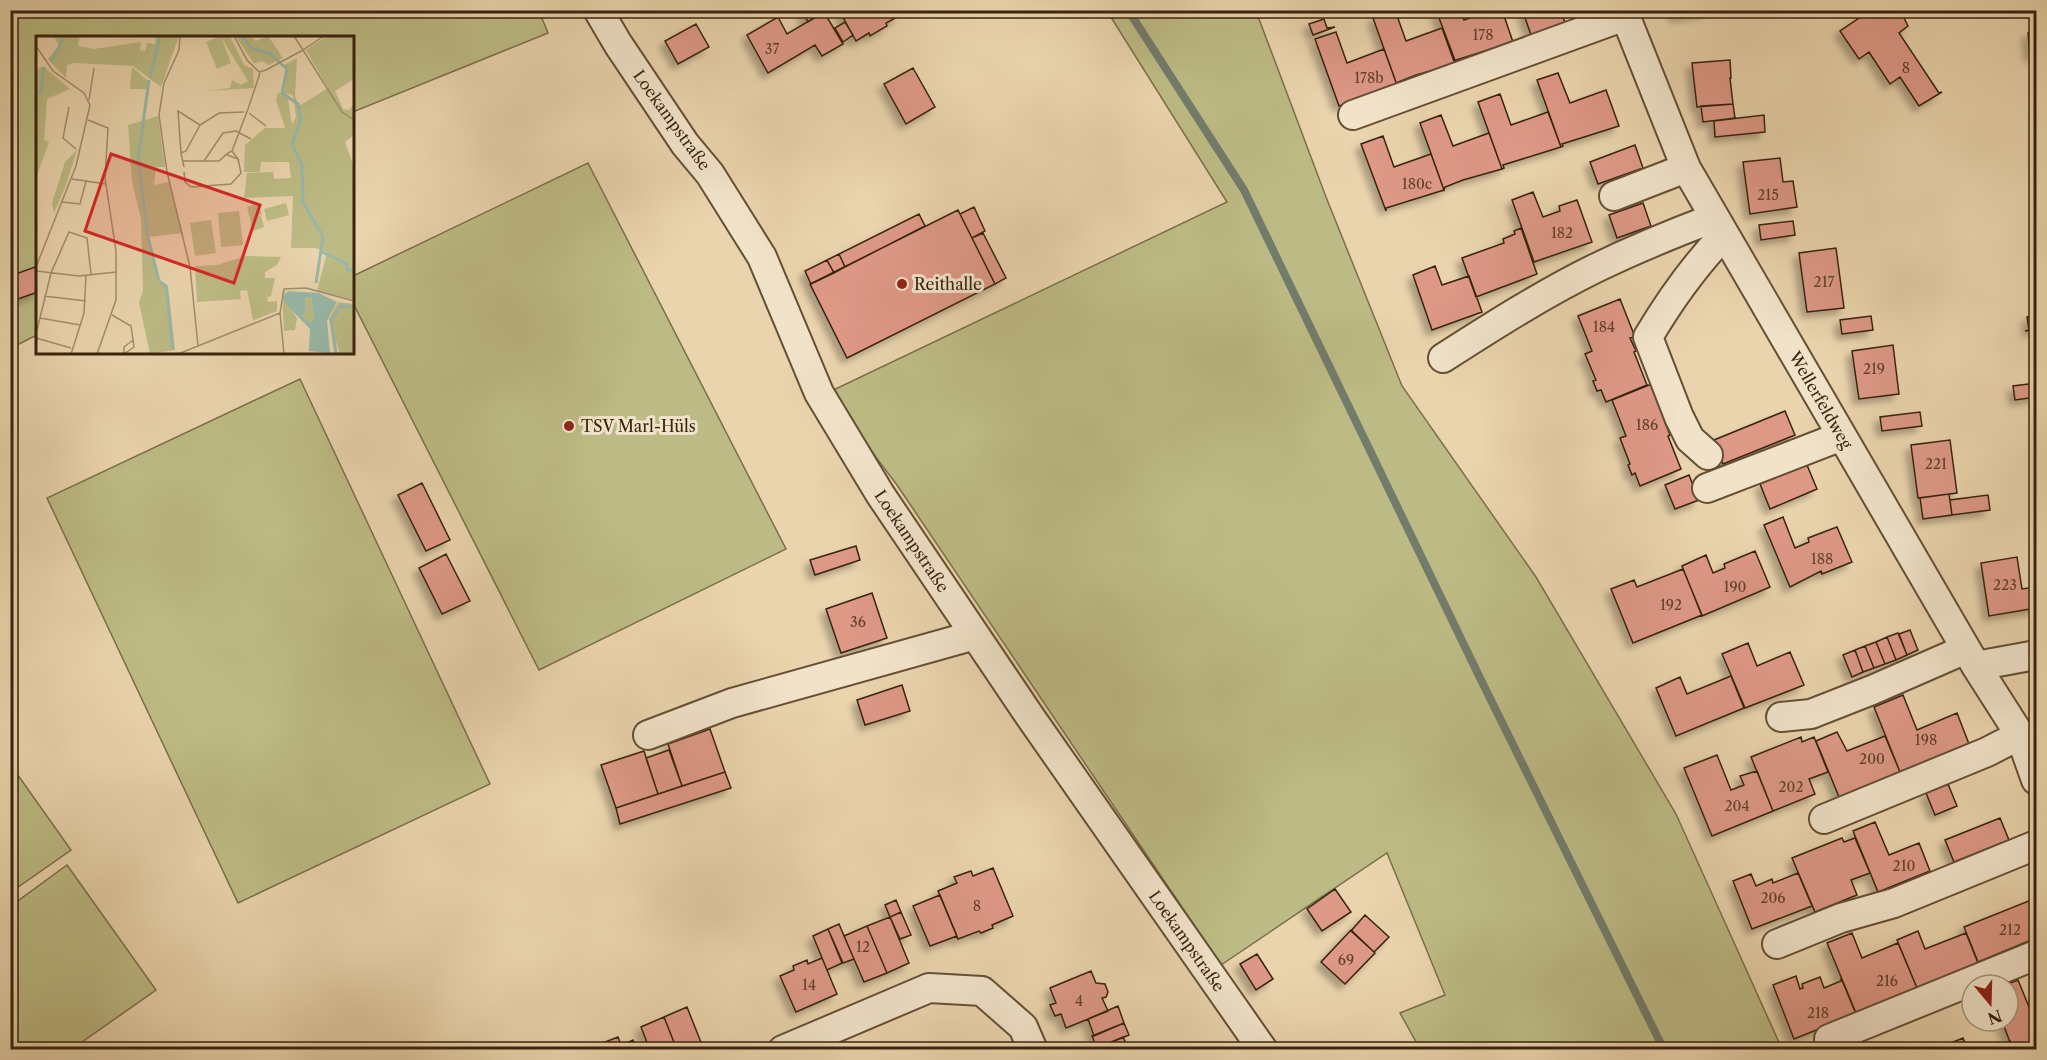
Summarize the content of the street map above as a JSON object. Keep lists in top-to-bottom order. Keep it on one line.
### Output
{"streets":{"street":["Loekampstraße","Wellerfeldweg"]},"places":["Reithalle","TSV Marl-Hüls"],"house_numbers":["178","37","8","178b","180c","215","182","217","184","219","186","221","188","223","190","192","36","198","200","202","204","210","206","8","212","12","69","216","14","4","218"],"north":"bottom"}
